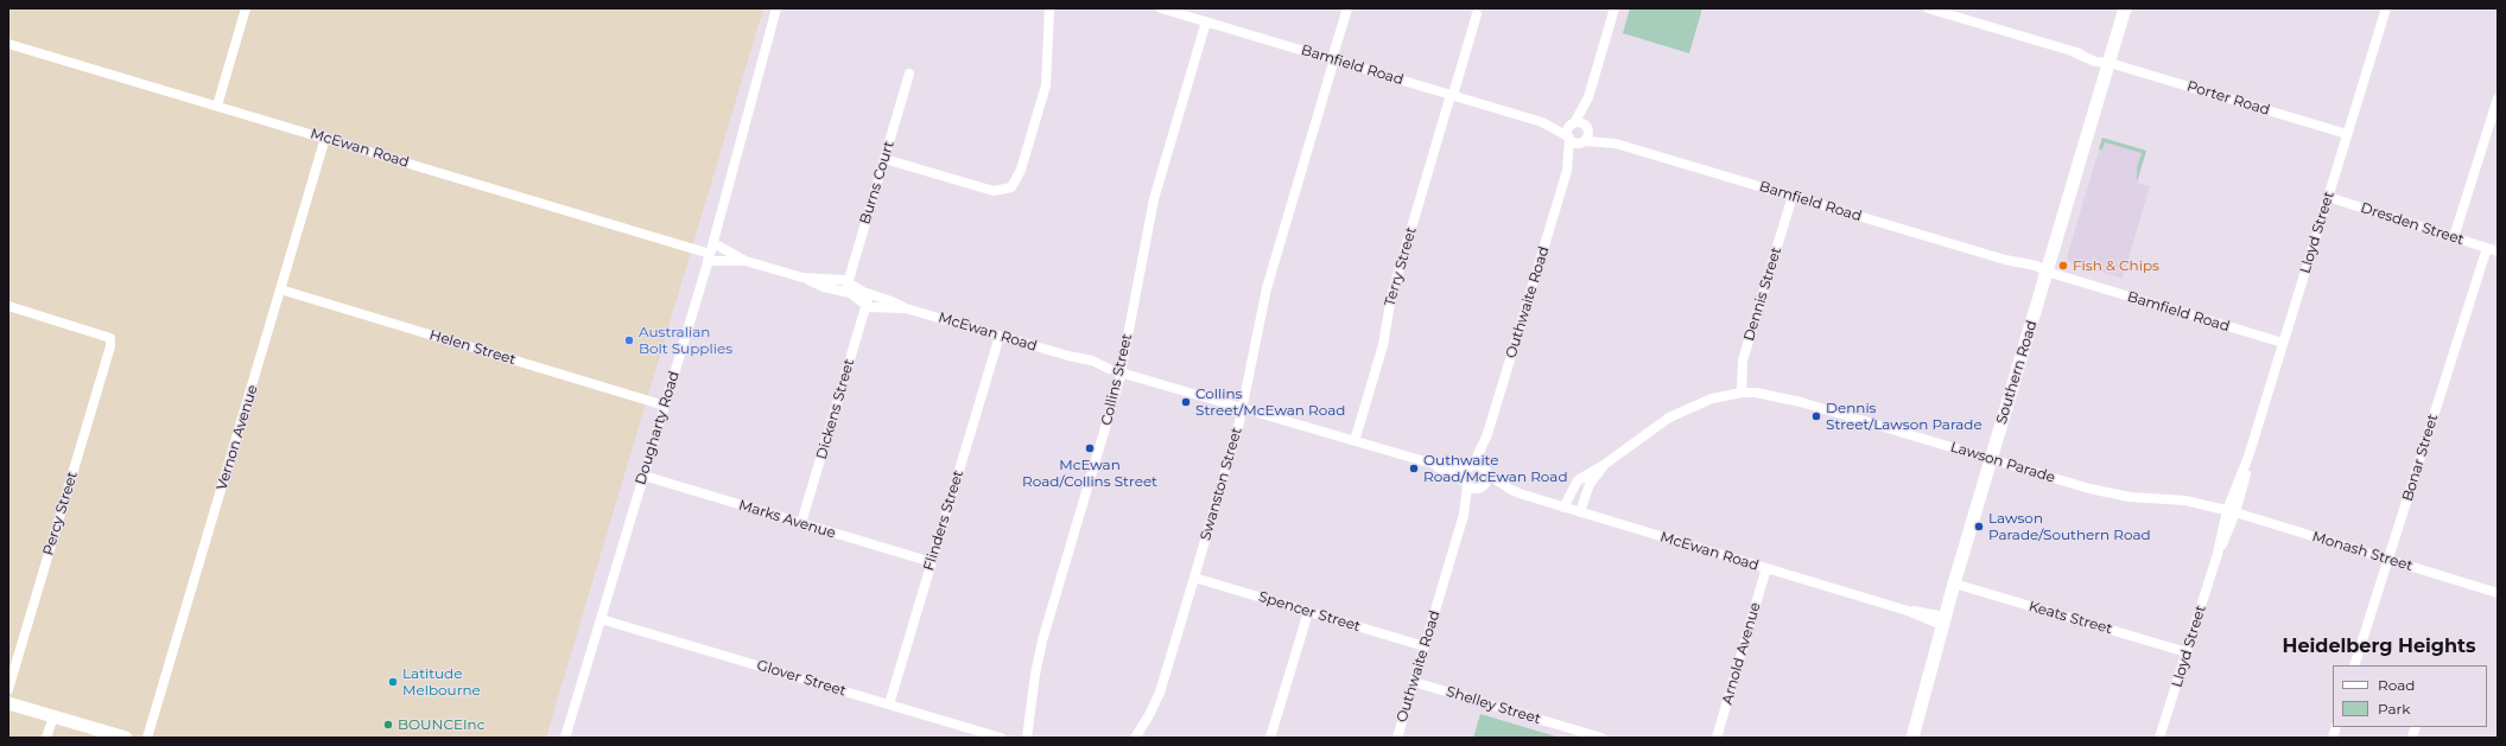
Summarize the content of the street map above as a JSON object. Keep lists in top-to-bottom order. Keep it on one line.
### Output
{"streets":{"main road":["Southern Road"],"street":["Bamfield Road","Porter Road","McEwan Road","Burns Court","Dresden Street","Lloyd Street","Terry Street","Dennis Street","Outhwaite Road","Helen Street","Collins Street","Dickens Street","Dougharty Road","Vernon Avenue","Bonar Street","Lawson Parade","Swanston Street","Percy Street","Marks Avenue","Flinders Street","Monash Street","Spencer Street","Keats Street","Arnold Avenue","Glover Street","Shelley Street"]},"crossings":[["Bamfield Road","Lloyd Street"],["Bamfield Road","Terry Street"],["Bamfield Road","Dennis Street"],["Bamfield Road","Outhwaite Road"],["Bamfield Road","Southern Road"],["Bamfield Road","Collins Street"],["Bamfield Road","Swanston Street"],["Porter Road","Lloyd Street"],["Porter Road","Southern Road"],["McEwan Road","Burns Court"],["McEwan Road","Terry Street"],["McEwan Road","Outhwaite Road"],["McEwan Road","Southern Road"],["McEwan Road","Collins Street"],["McEwan Road","Dickens Street"],["McEwan Road","Dougharty Road"],["McEwan Road","Vernon Avenue"],["McEwan Road","Lawson Parade"],["McEwan Road","Swanston Street"],["McEwan Road","Flinders Street"],["McEwan Road","Arnold Avenue"],["Dresden Street","Lloyd Street"],["Dresden Street","Bonar Street"],["Lloyd Street","Lawson Parade"],["Lloyd Street","Monash Street"],["Lloyd Street","Keats Street"],["Dennis Street","Lawson Parade"],["Outhwaite Road","Spencer Street"],["Outhwaite Road","Shelley Street"],["Helen Street","Dougharty Road"],["Helen Street","Vernon Avenue"],["Southern Road","Lawson Parade"],["Southern Road","Keats Street"],["Dickens Street","Marks Avenue"],["Dougharty Road","Marks Avenue"],["Dougharty Road","Glover Street"],["Bonar Street","Monash Street"],["Lawson Parade","Monash Street"],["Swanston Street","Spencer Street"],["Marks Avenue","Flinders Street"],["Flinders Street","Glover Street"]],"districts":["Heidelberg Heights"],"places":["Fish & Chips","Australian Bolt Supplies","Collins Street/McEwan Road","Dennis Street/Lawson Parade","McEwan Road/Collins Street","Outhwaite Road/McEwan Road","Lawson Parade/Southern Road","Latitude Melbourne","BOUNCEInc"],"legend":["Road","Park"]}
